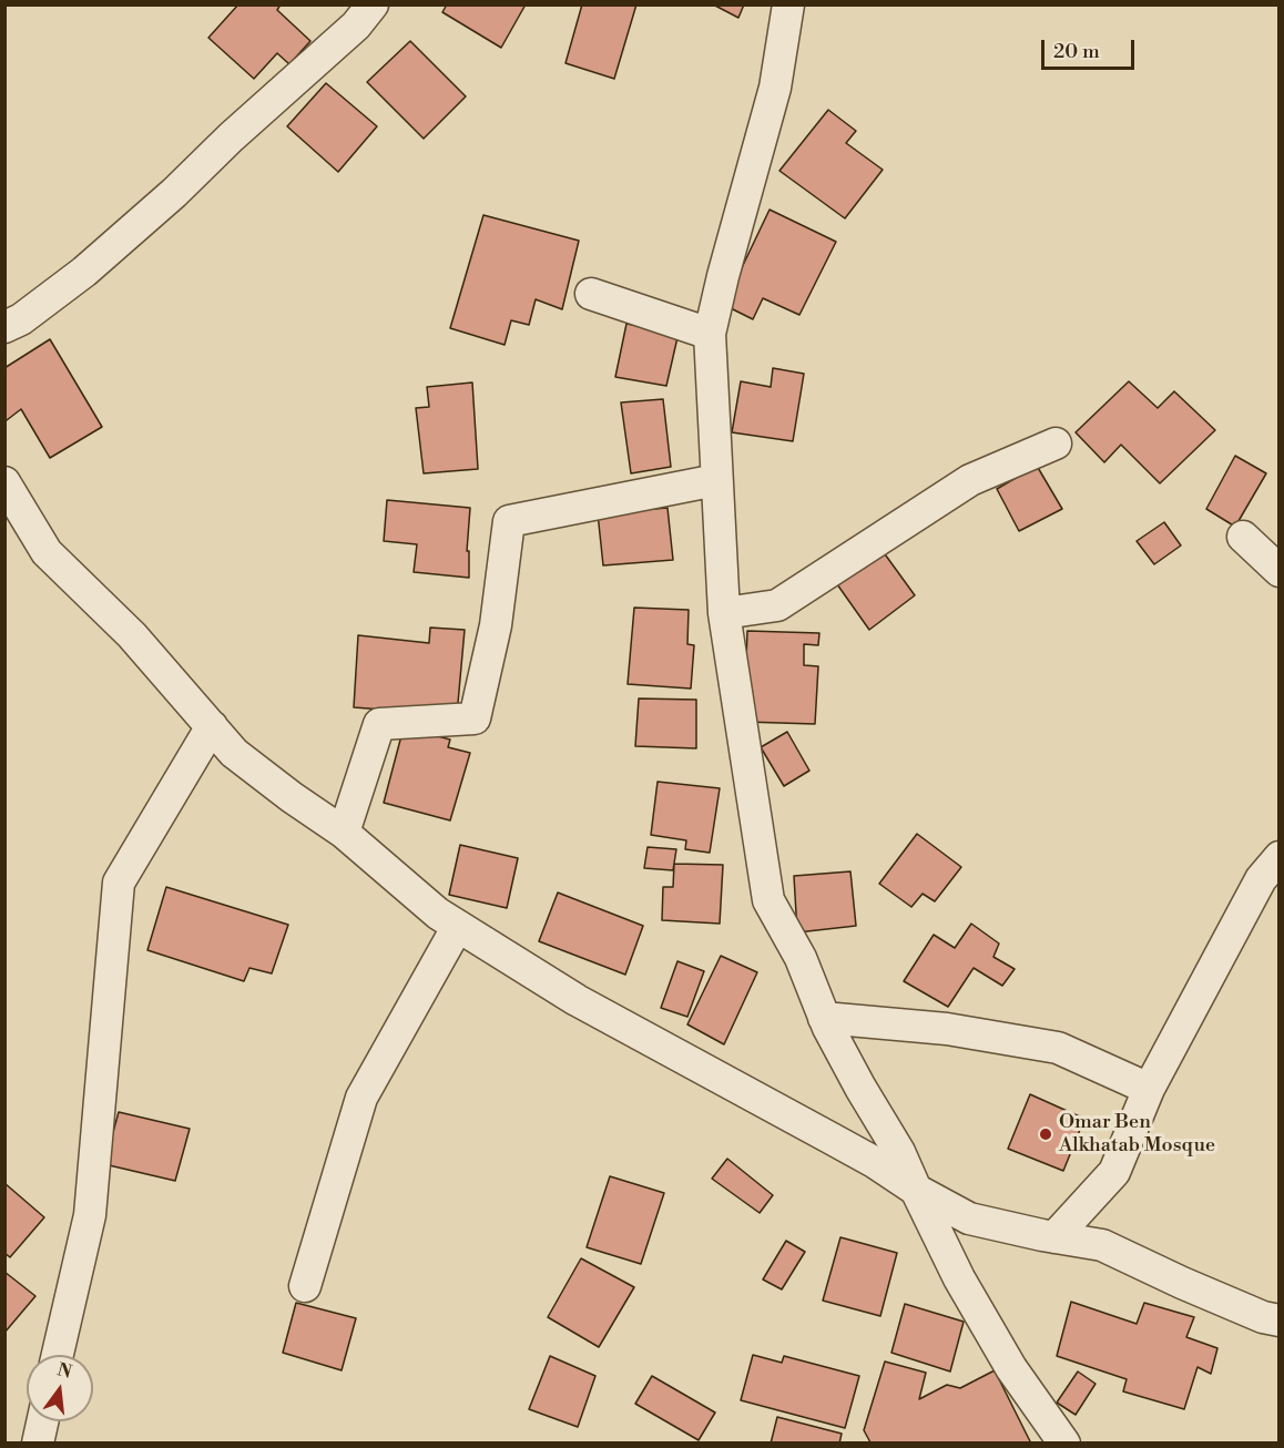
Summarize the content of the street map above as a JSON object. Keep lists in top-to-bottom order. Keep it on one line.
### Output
{"places":["Omar Ben Alkhatab Mosque"],"scale_bar":"20 m","north":"top"}
